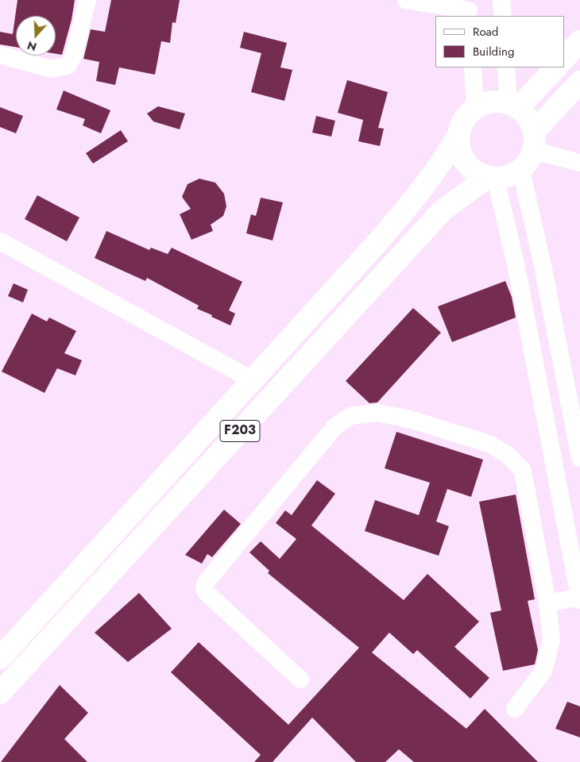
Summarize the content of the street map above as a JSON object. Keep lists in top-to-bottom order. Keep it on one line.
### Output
{"streets":{"main road":["F203"]},"legend":["Road","Building"],"north":"bottom"}
